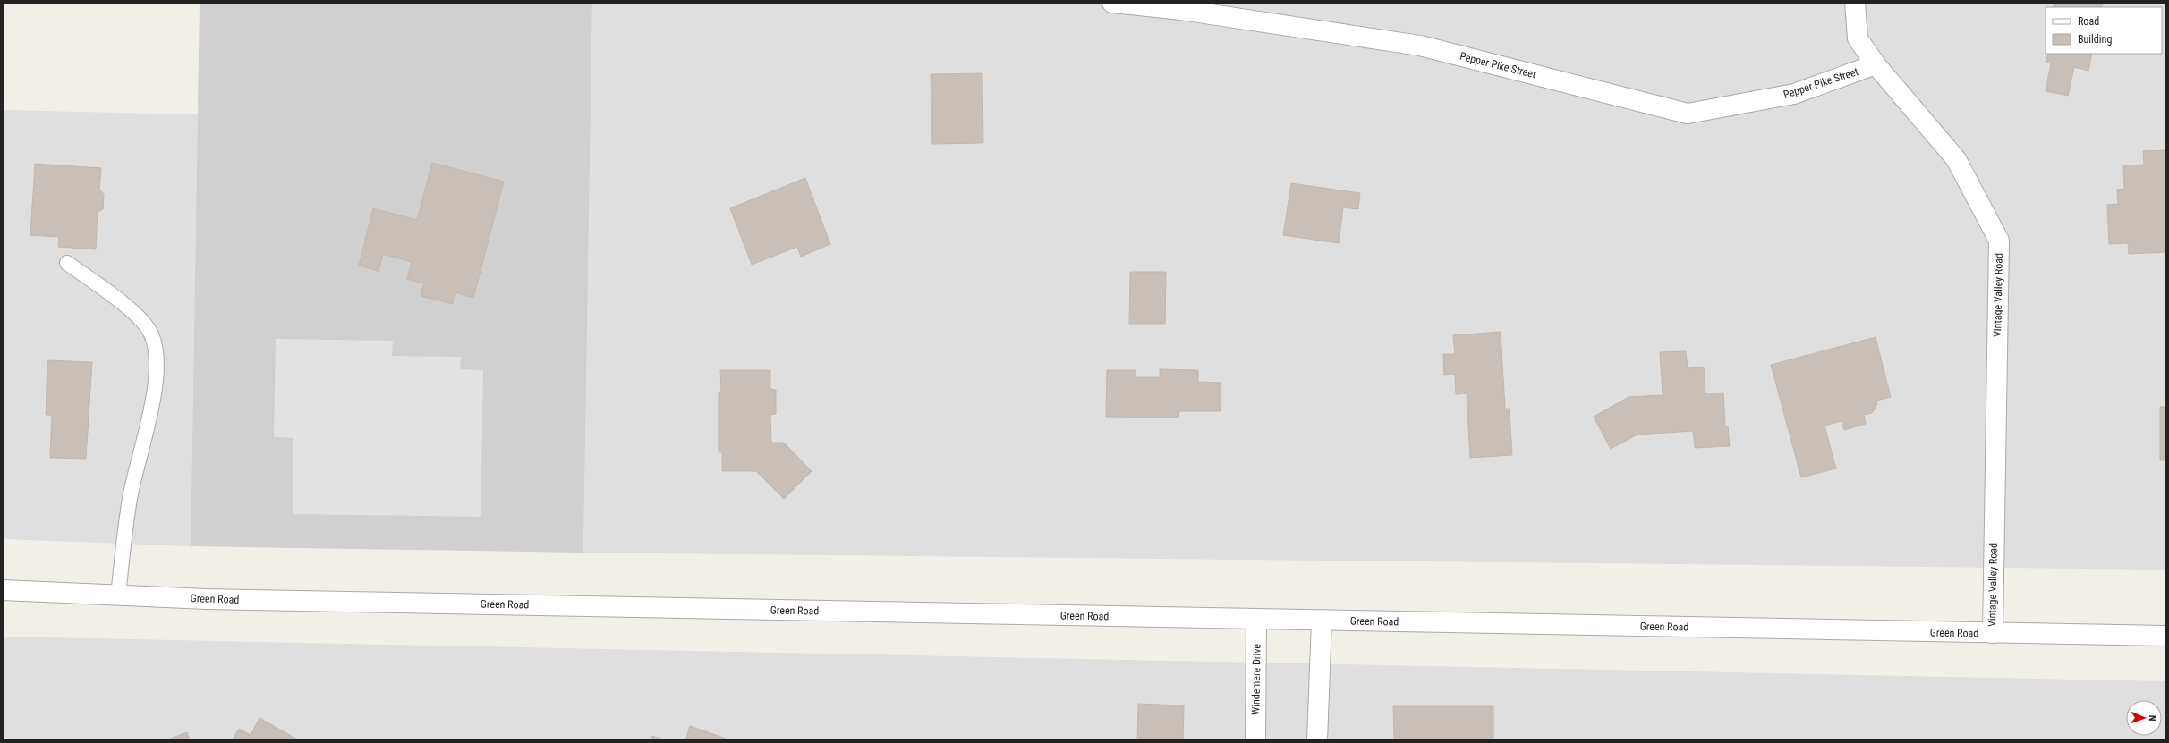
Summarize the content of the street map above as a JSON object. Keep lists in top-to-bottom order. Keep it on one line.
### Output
{"streets":{"street":["Pepper Pike Street","Vintage Valley Road","Green Road","Windemere Drive"]},"crossings":[["Pepper Pike Street","Vintage Valley Road"],["Vintage Valley Road","Green Road"],["Green Road","Windemere Drive"]],"legend":["Road","Building"],"north":"right"}
